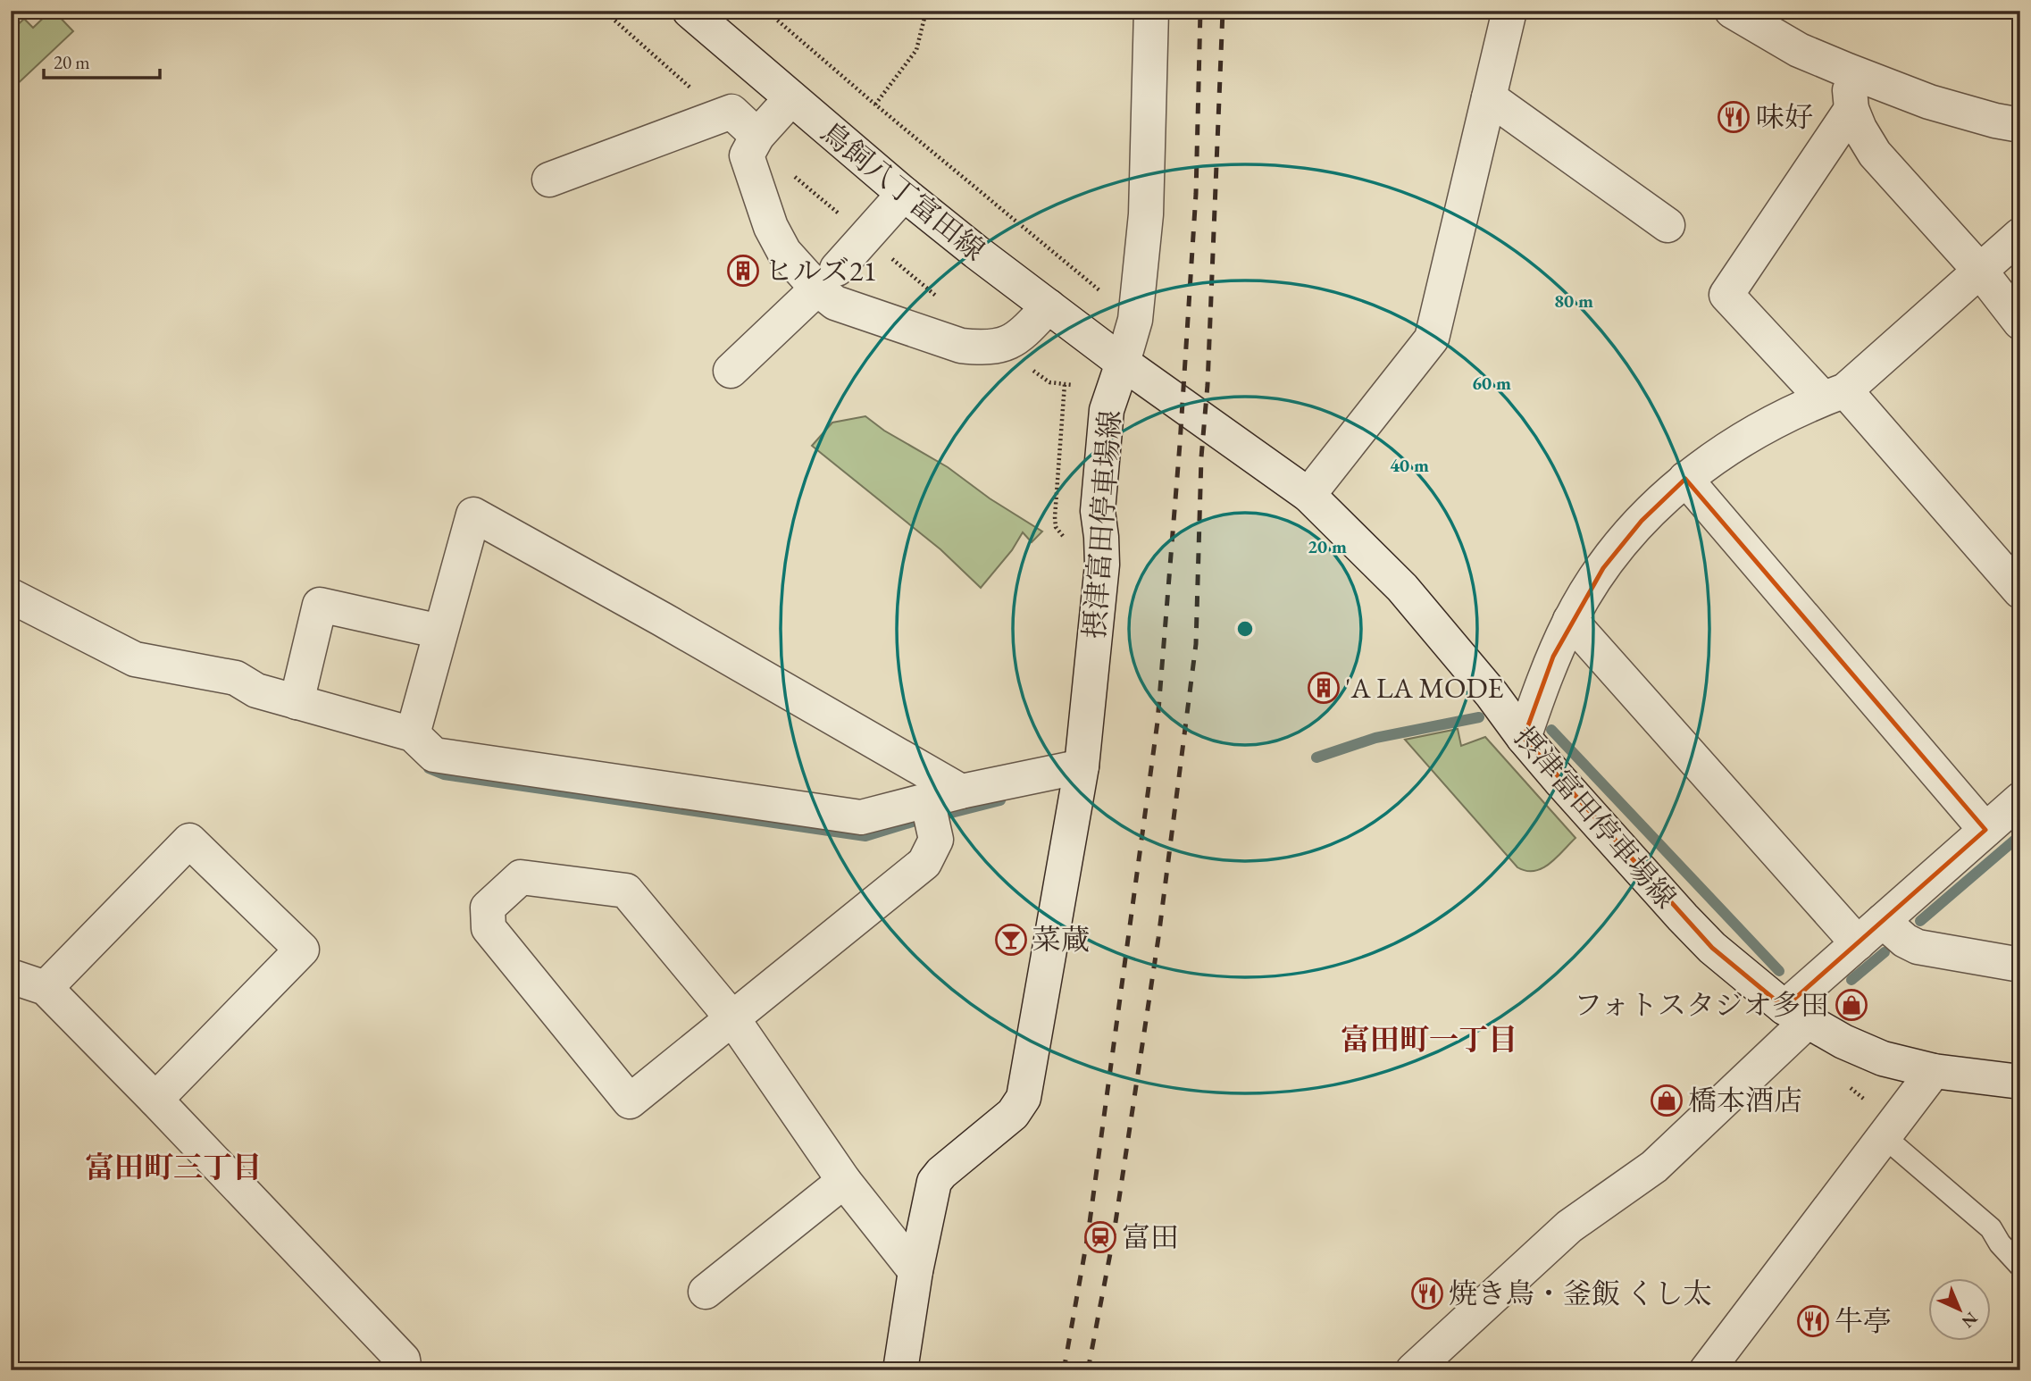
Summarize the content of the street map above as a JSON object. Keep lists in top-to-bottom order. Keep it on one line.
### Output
{"streets":{"street":["鳥飼八丁富田線","摂津富田停車場線"]},"crossings":[["鳥飼八丁富田線","摂津富田停車場線"]],"districts":["富田町一丁目","富田町三丁目"],"places":{"restaurant":["味好","焼き鳥・釜飯 くし太","牛亭"],"building":["ヒルズ21","'A LA MODE"],"bar":["菜蔵"],"shop":["フォトスタジオ多田","橋本酒店"],"station":["富田"]},"scale_bar":"20 m","north":"bottom right","rings":["80 m","60 m","40 m","20 m"]}
